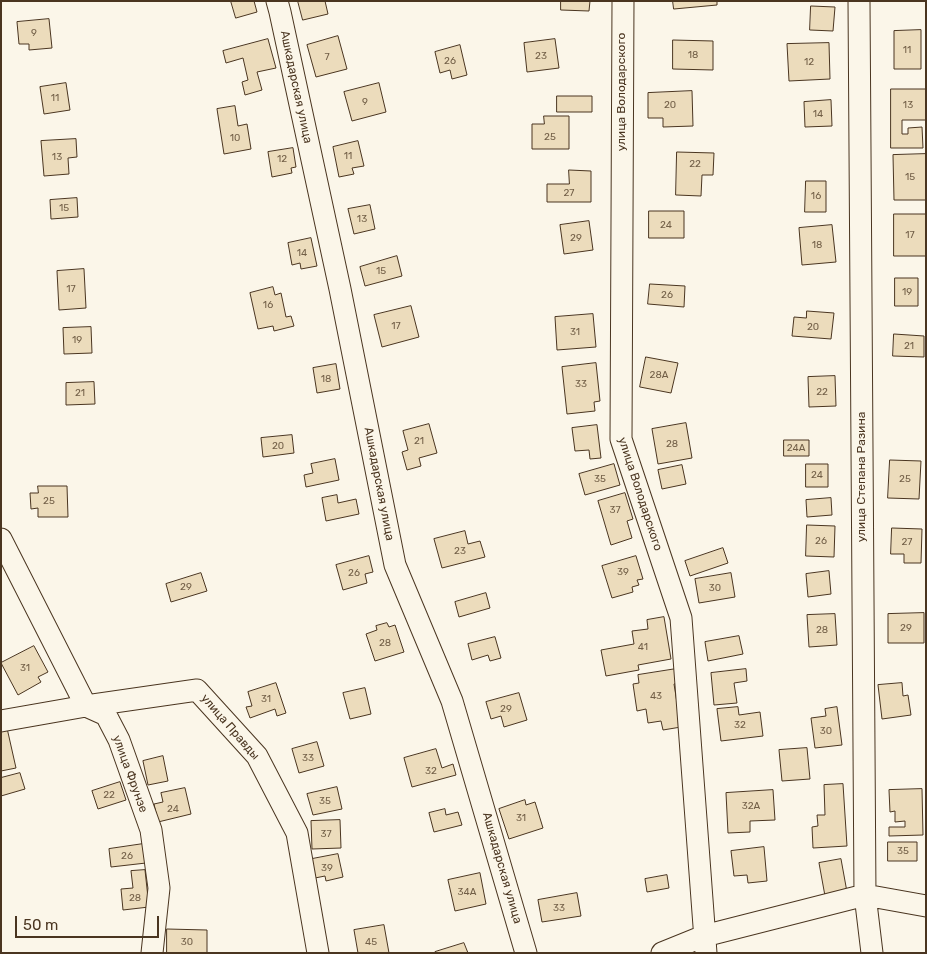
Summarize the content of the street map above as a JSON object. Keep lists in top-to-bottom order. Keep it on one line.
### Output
{"streets":{"street":["Ашкадарская улица","улица Володарского","улица Степана Разина","улица Правды","улица Фрунзе"]},"crossings":[["улица Правды","улица Фрунзе"]],"house_numbers":["9","11","18","23","7","26","12","11","9","20","13","14","25","10","11","13","12","22","15","27","16","15","13","24","17","29","18","14","15","17","19","26","16","17","20","31","19","21","28А","18","33","22","21","21","28","20","24А","24","35","25","25","37","26","27","23","39","26","29","30","29","28","28","41","31","43","31","29","32","30","33","32","22","35","32А","24","31","37","35","26","39","34А","28","33","30","45"],"scale_bar":"50 m"}
